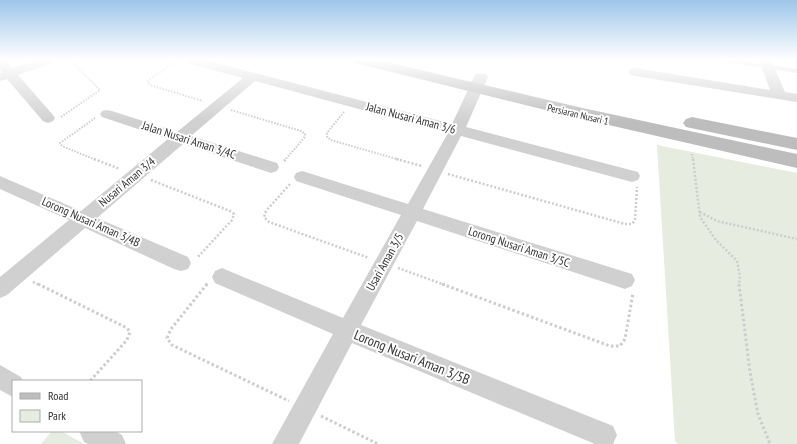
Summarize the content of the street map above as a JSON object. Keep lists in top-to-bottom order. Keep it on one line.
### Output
{"streets":{"main road":["Persiaran Nusari 1"],"street":["Jalan Nusari Aman 3/6","Jalan Nusari Aman 3/4C","Nusari Aman 3/4","Lorong Nusari Aman 3/4B","Lorong Nusari Aman 3/5C","Usari Aman 3/5","Lorong Nusari Aman 3/5B"]},"crossings":[["Persiaran Nusari 1","Usari Aman 3/5"],["Jalan Nusari Aman 3/6","Usari Aman 3/5"],["Jalan Nusari Aman 3/4C","Nusari Aman 3/4"],["Nusari Aman 3/4","Lorong Nusari Aman 3/4B"],["Lorong Nusari Aman 3/5C","Usari Aman 3/5"],["Usari Aman 3/5","Lorong Nusari Aman 3/5B"]],"legend":["Road","Park"]}
